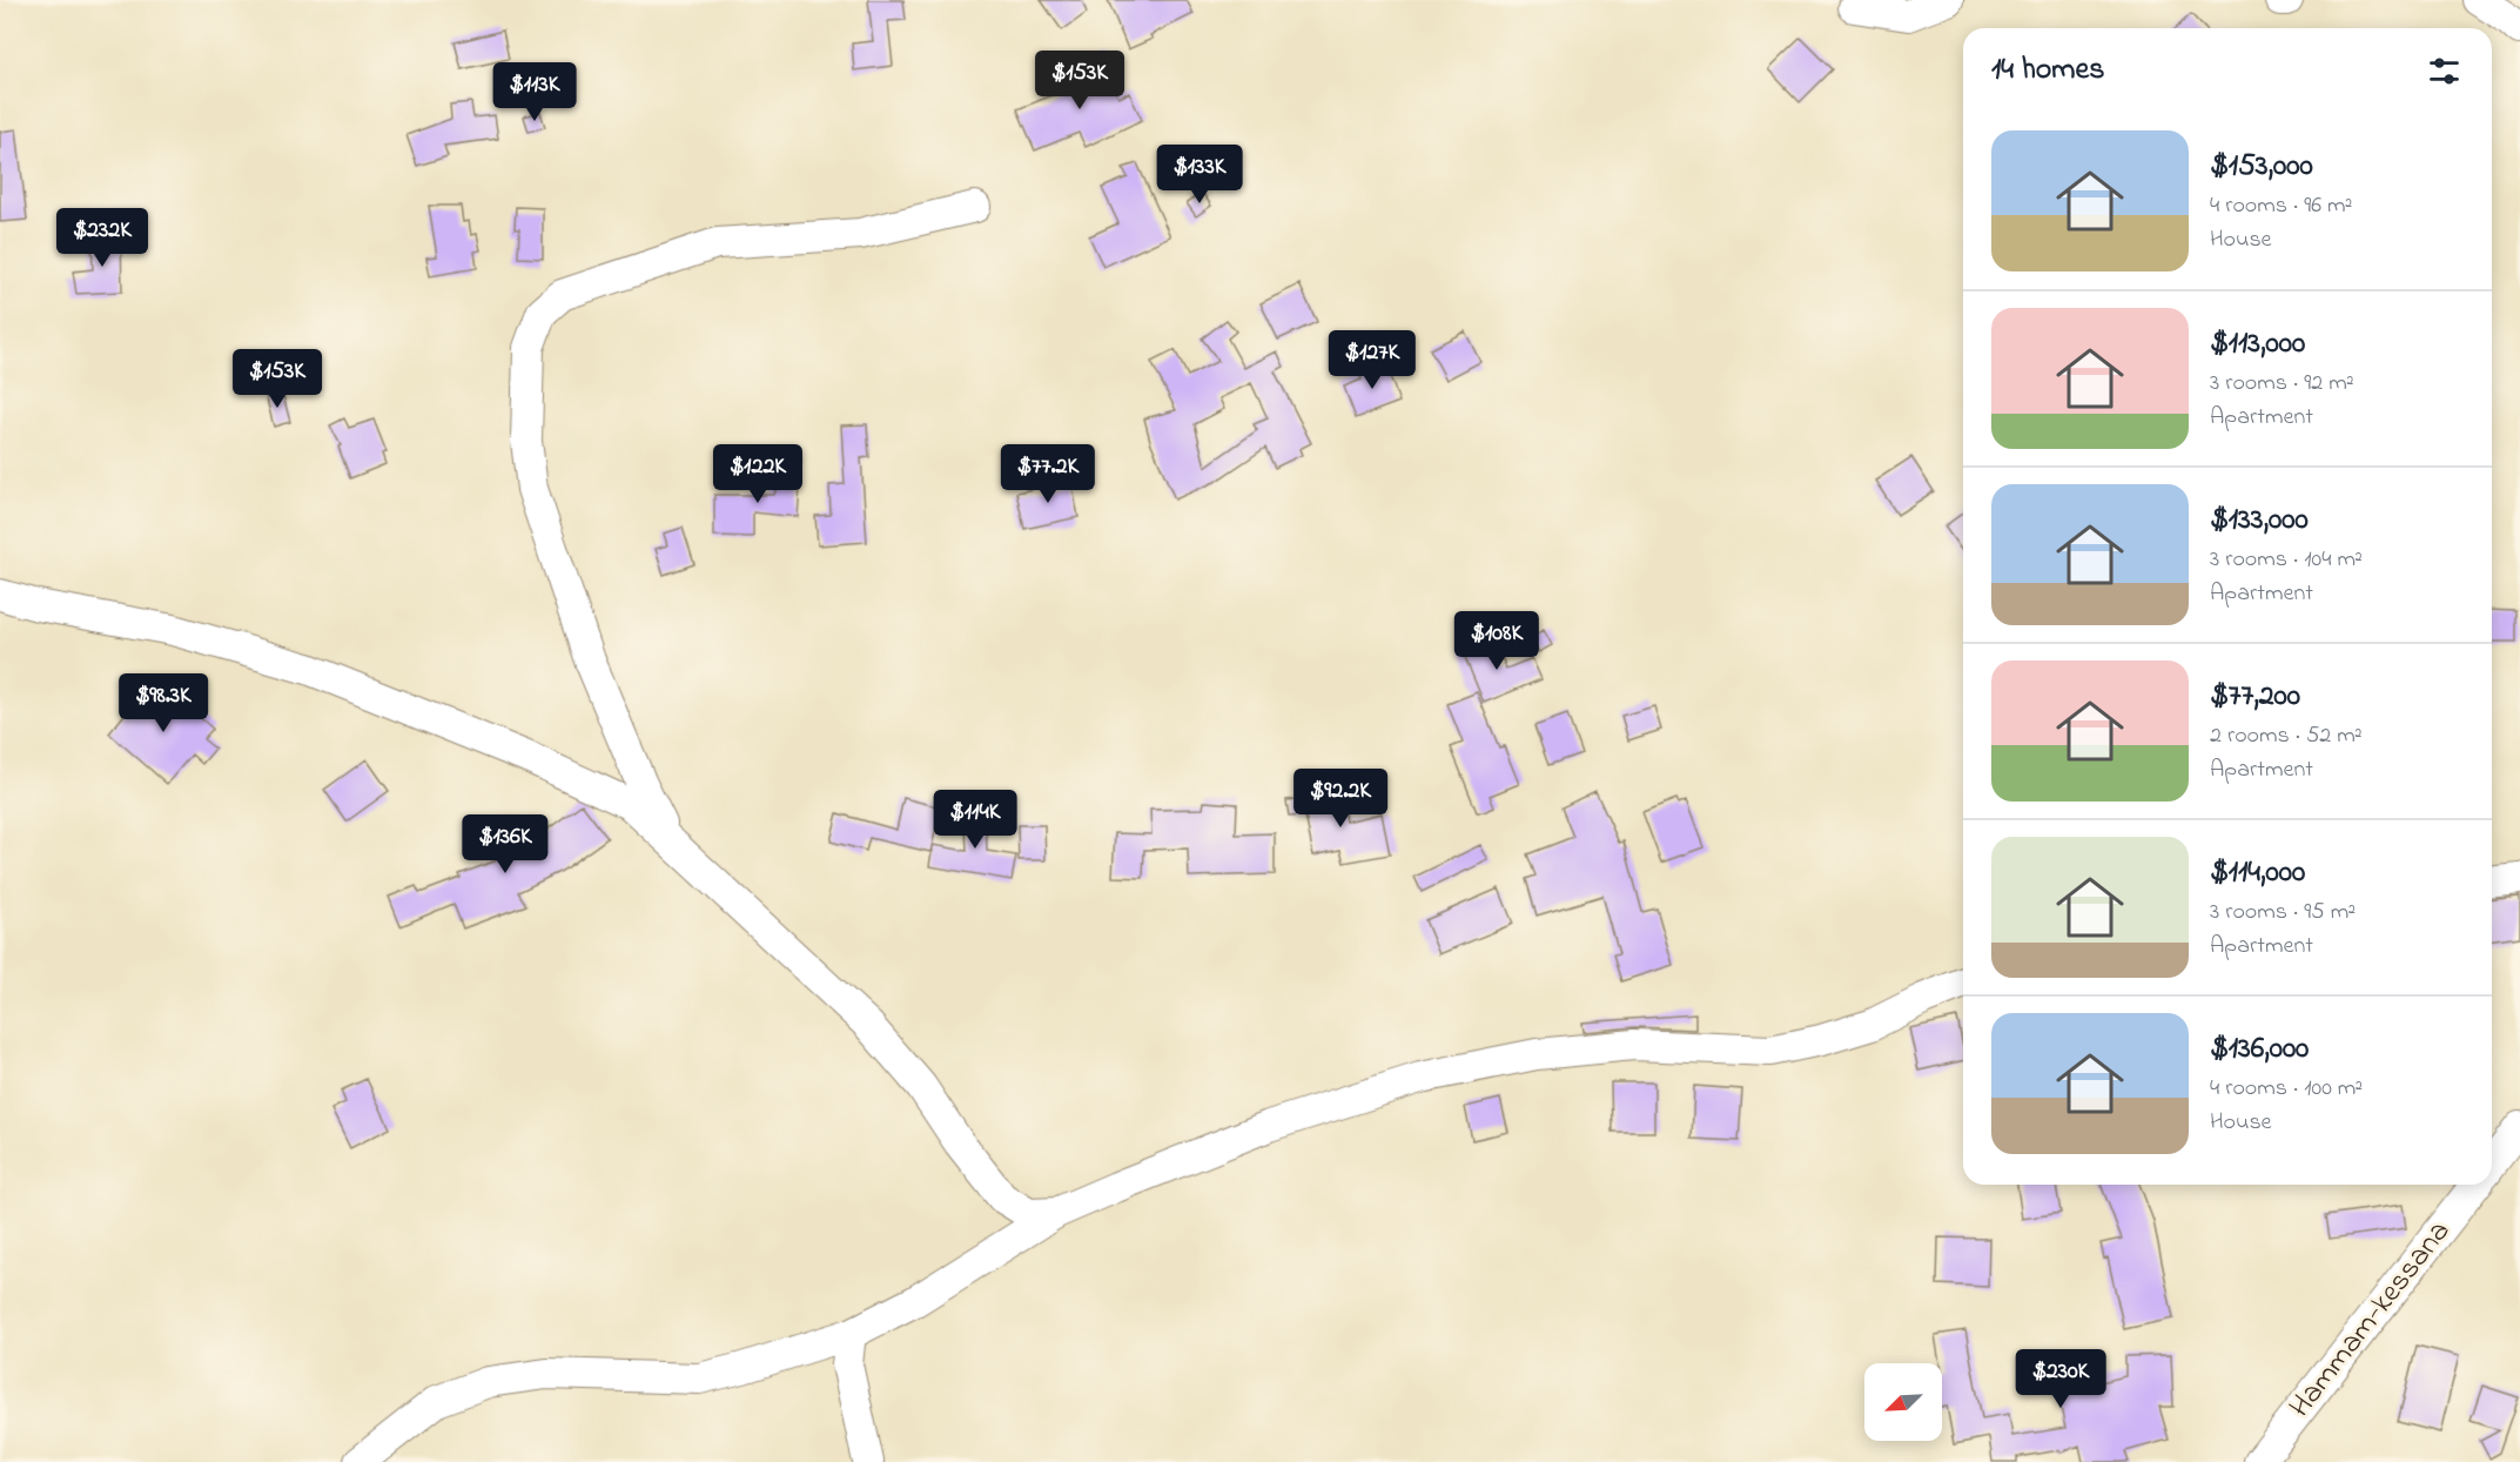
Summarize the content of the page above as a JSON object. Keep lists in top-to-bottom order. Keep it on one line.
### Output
{"streets":{"street":["Hammam-kessana"]},"north":"bottom left","page":{"heading":"14 homes","price":["$153K","$113K","$133K","$232K","$127K","$153K","$122K","$77.2K","$108K","$98.3K","$92.2K","$114K","$136K","$230K"],"list":[{"name":"$153,000","note":"4 rooms · 96 m² · House"},{"name":"$113,000","note":"3 rooms · 92 m² · Apartment"},{"name":"$133,000","note":"3 rooms · 104 m² · Apartment"},{"name":"$77,200","note":"2 rooms · 52 m² · Apartment"},{"name":"$114,000","note":"3 rooms · 95 m² · Apartment"},{"name":"$136,000","note":"4 rooms · 100 m² · House"}]}}
